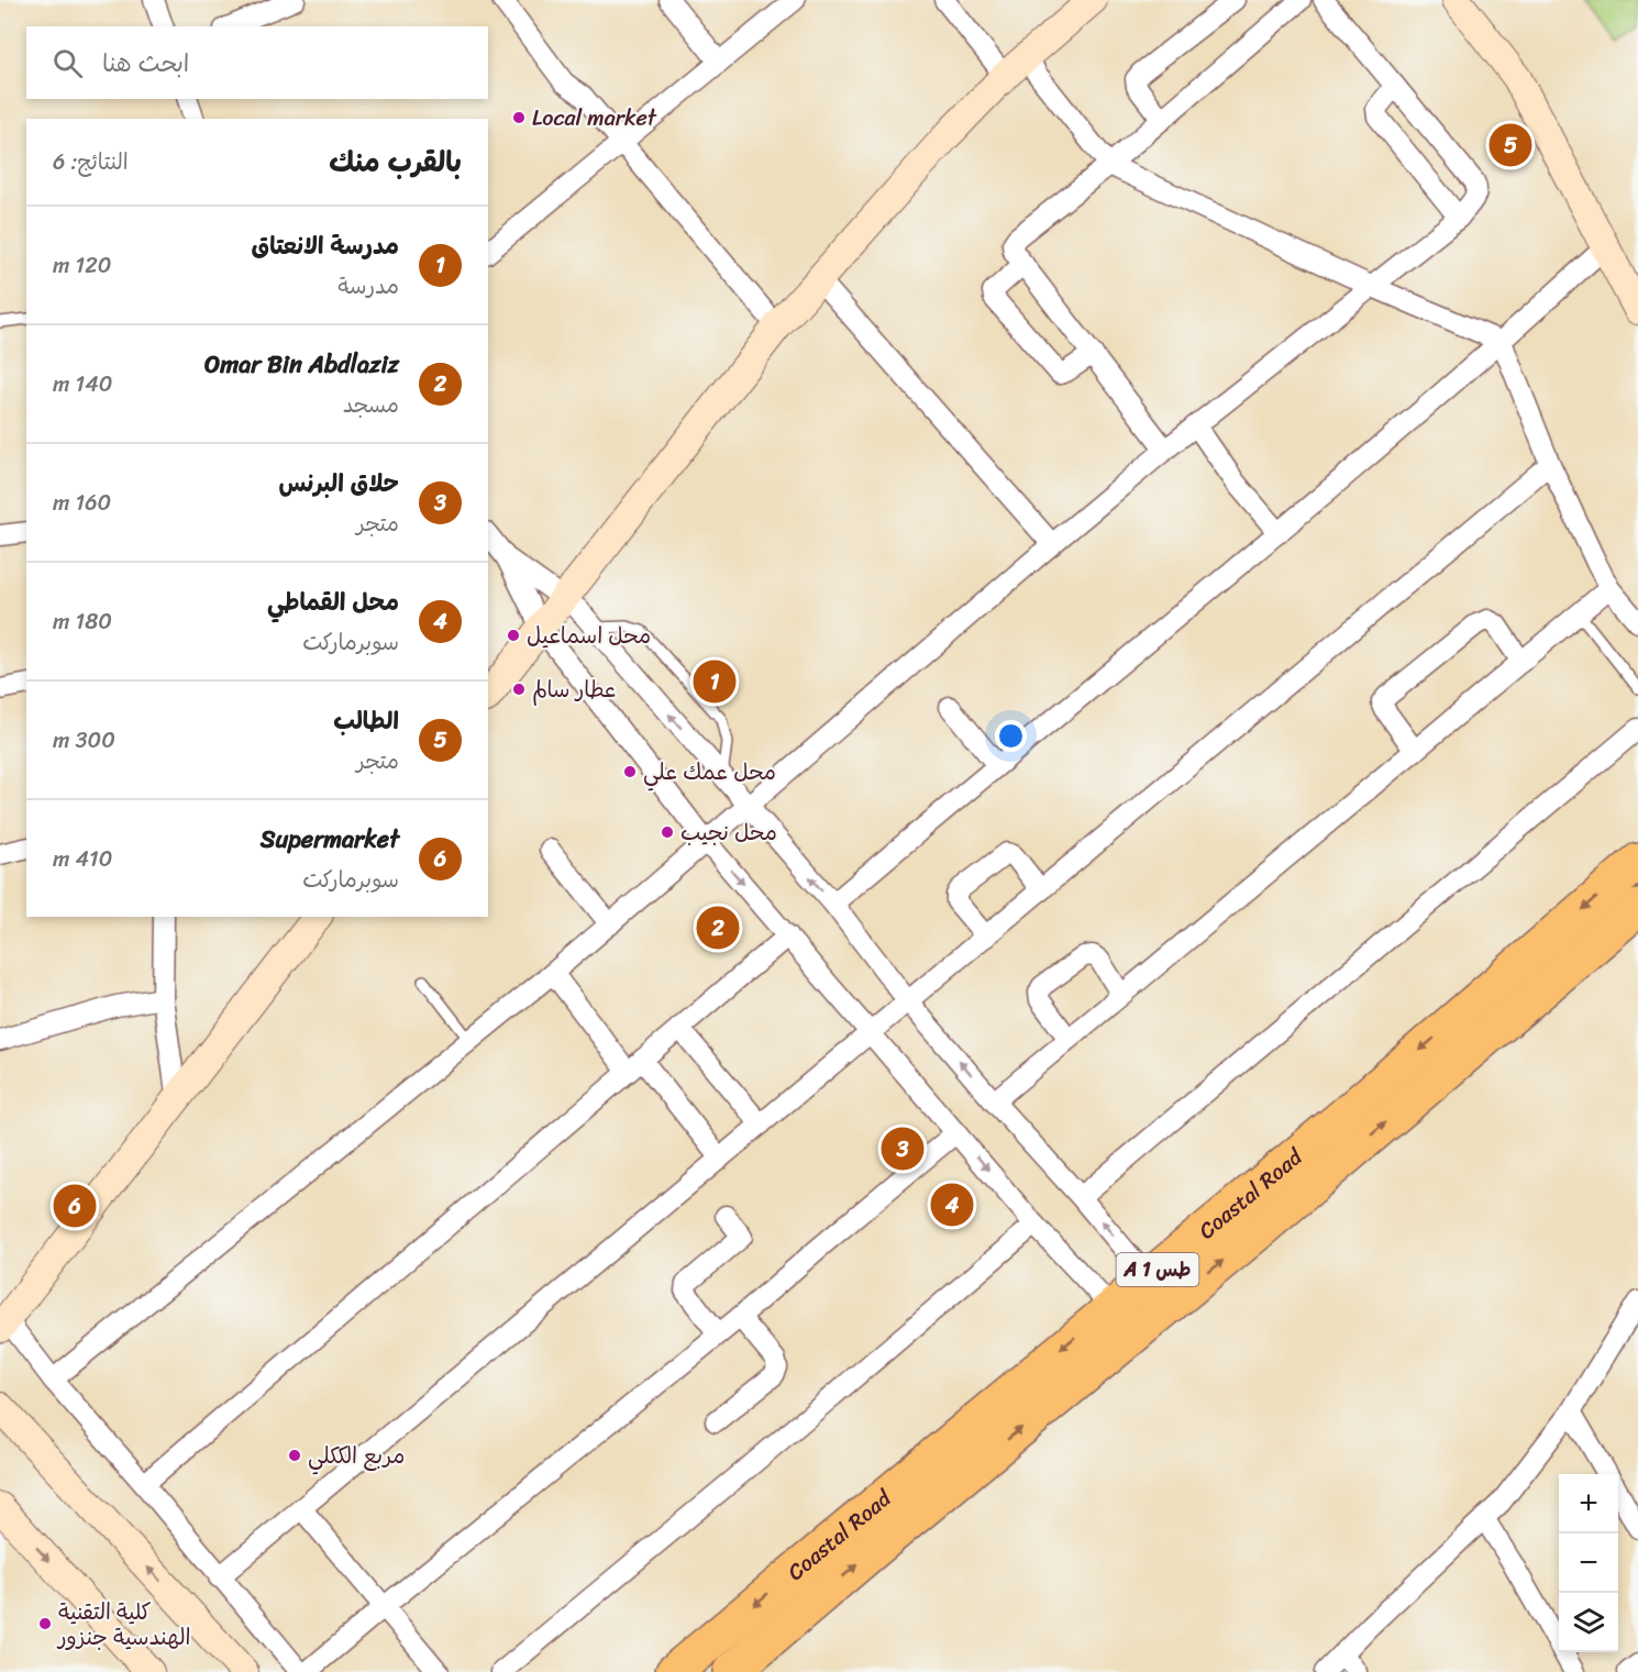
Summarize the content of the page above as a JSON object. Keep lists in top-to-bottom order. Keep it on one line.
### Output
{"streets":{"highway":["Coastal Road","A 1 طس"]},"places":["Local market","محل اسماعيل","عطار سالم","محل عمك علي","محل نجيب","مربع الككلي","كلية التقنية الهندسية جنزور"],"page":{"search":"ابحث هنا","heading":["بالقرب منك","النتائج: 6"],"pins":["5","1","2","3","4","6"],"list":[{"mark":"1","name":"مدرسة الانعتاق","note":"مدرسة","value":"120 m"},{"mark":"2","name":"Omar Bin Abdlaziz","note":"مسجد","value":"140 m"},{"mark":"3","name":"حلاق البرنس","note":"متجر","value":"160 m"},{"mark":"4","name":"محل القماطي","note":"سوبرماركت","value":"180 m"},{"mark":"5","name":"الطالب","note":"متجر","value":"300 m"},{"mark":"6","name":"Supermarket","note":"سوبرماركت","value":"410 m"}],"map_buttons":["+","−"]}}
